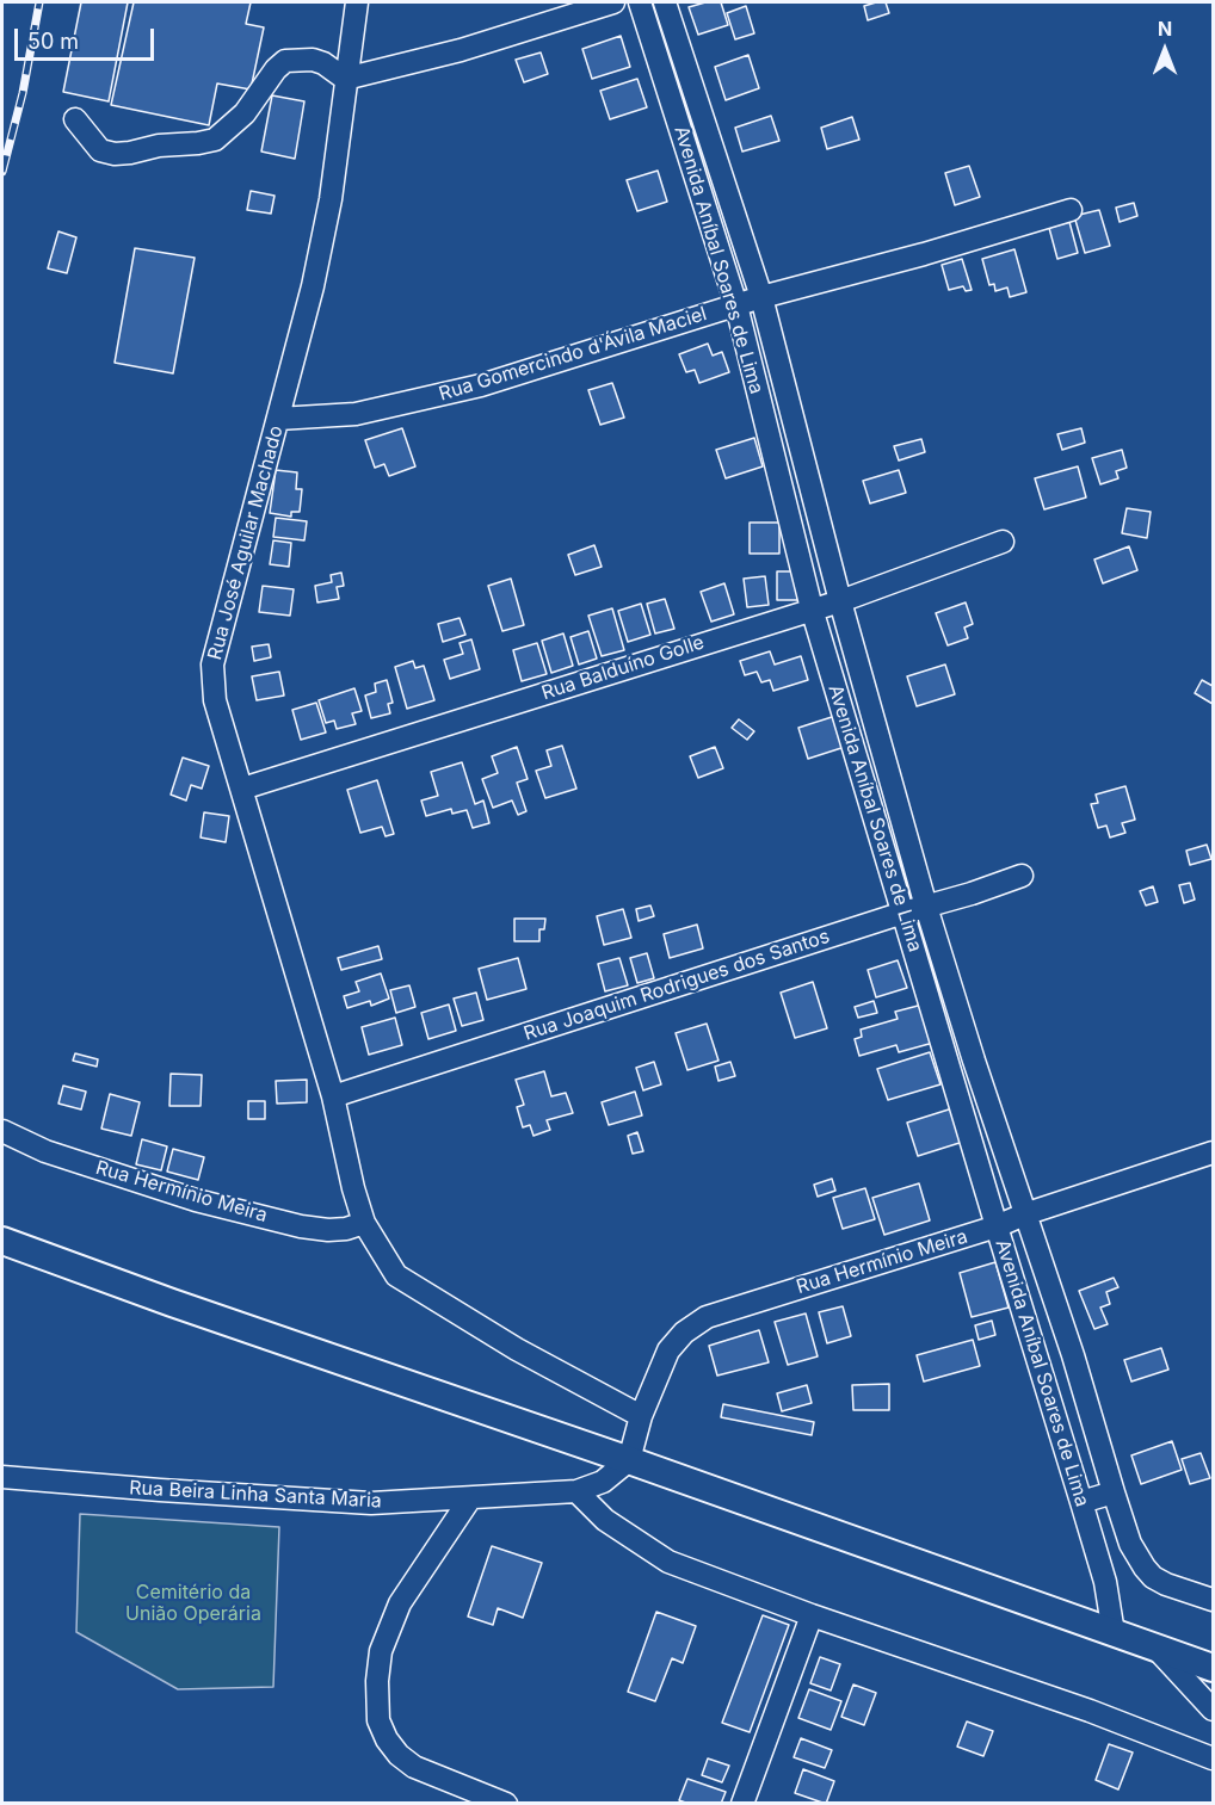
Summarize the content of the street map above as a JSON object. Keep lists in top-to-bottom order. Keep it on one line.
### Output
{"streets":{"street":["Avenida Aníbal Soares de Lima","Rua Gomercindo d'Ávila Maciel","Rua José Aguilar Machado","Rua Balduíno Golle","Rua Joaquim Rodrigues dos Santos","Rua Hermínio Meira","Rua Beira Linha Santa Maria"]},"crossings":[["Avenida Aníbal Soares de Lima","Rua Gomercindo d'Ávila Maciel"],["Avenida Aníbal Soares de Lima","Rua Balduíno Golle"],["Avenida Aníbal Soares de Lima","Rua Joaquim Rodrigues dos Santos"],["Avenida Aníbal Soares de Lima","Rua Hermínio Meira"],["Rua Gomercindo d'Ávila Maciel","Rua José Aguilar Machado"],["Rua José Aguilar Machado","Rua Balduíno Golle"],["Rua José Aguilar Machado","Rua Joaquim Rodrigues dos Santos"],["Rua José Aguilar Machado","Rua Hermínio Meira"],["Rua Hermínio Meira","Rua Beira Linha Santa Maria"]],"parks":["Cemitério da União Operária"],"scale_bar":"50 m","north":"top"}
